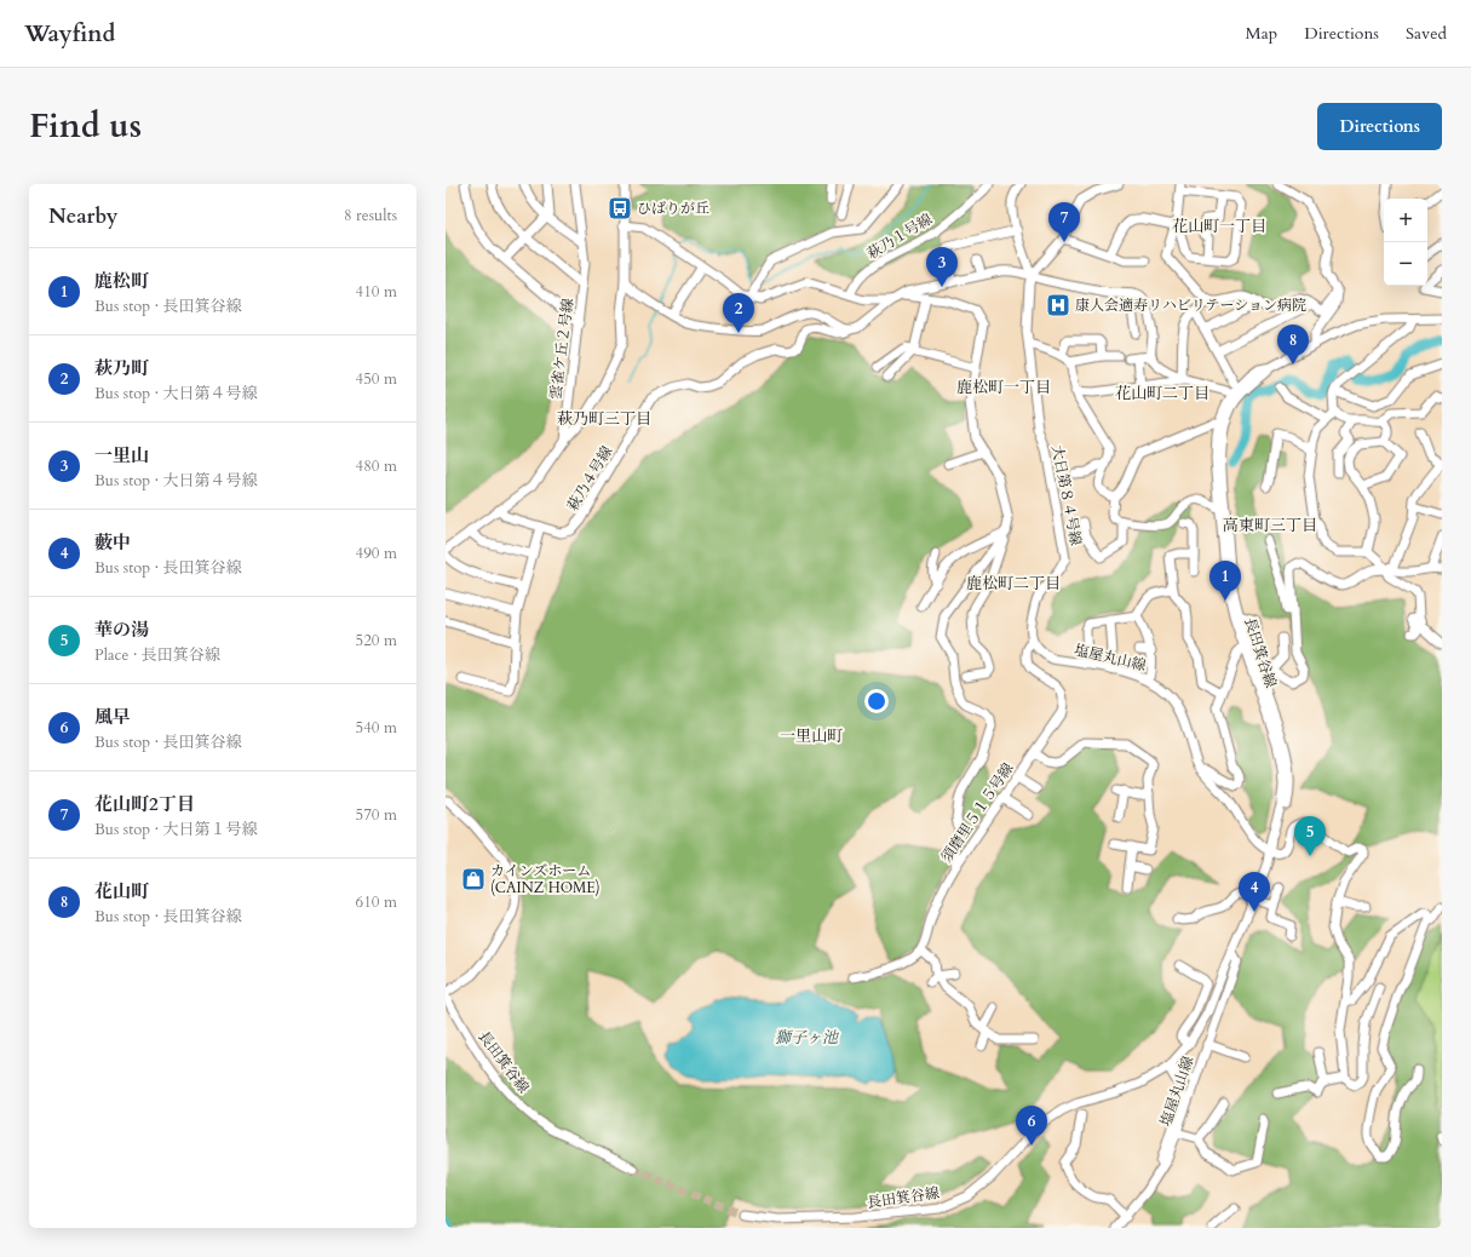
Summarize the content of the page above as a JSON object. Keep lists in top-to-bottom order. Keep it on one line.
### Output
{"streets":{"street":["萩乃１号線","雲雀ケ丘２号線","萩乃４号線","大日第８４号線","長田箕谷線","塩屋丸山線","須磨里５１５号線"]},"crossings":[["大日第８４号線","塩屋丸山線"],["大日第８４号線","須磨里５１５号線"],["長田箕谷線","塩屋丸山線"],["塩屋丸山線","須磨里５１５号線"]],"districts":["花山町一丁目","鹿松町一丁目","花山町二丁目","萩乃町三丁目","高東町三丁目","鹿松町二丁目","一里山町"],"water":["獅子ヶ池"],"places":{"bus stop":["ひばりが丘"],"hospital":["康人会適寿リハビリテーション病院"],"shop":["カインズホーム (CAINZ HOME)"]},"page":{"header":"Wayfind","nav":["Map","Directions","Saved"],"title":"Find us","buttons":"Directions","heading":["Nearby","8 results"],"map_buttons":["+","−"],"pins":["7","3","2","8","1","5","4","6"],"list":[{"mark":"1","name":"鹿松町","note":"Bus stop · 長田箕谷線","value":"410 m"},{"mark":"2","name":"萩乃町","note":"Bus stop · 大日第４号線","value":"450 m"},{"mark":"3","name":"一里山","note":"Bus stop · 大日第４号線","value":"480 m"},{"mark":"4","name":"藪中","note":"Bus stop · 長田箕谷線","value":"490 m"},{"mark":"5","name":"華の湯","note":"Place · 長田箕谷線","value":"520 m"},{"mark":"6","name":"風早","note":"Bus stop · 長田箕谷線","value":"540 m"},{"mark":"7","name":"花山町2丁目","note":"Bus stop · 大日第１号線","value":"570 m"},{"mark":"8","name":"花山町","note":"Bus stop · 長田箕谷線","value":"610 m"}]}}
